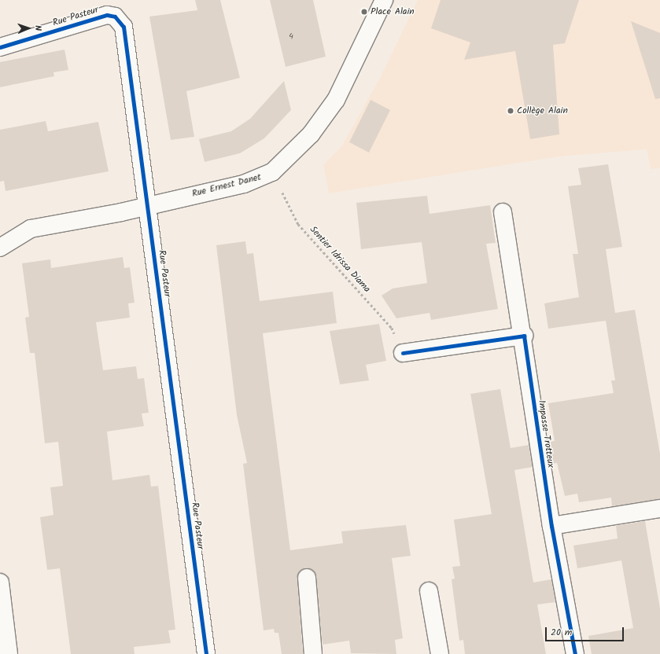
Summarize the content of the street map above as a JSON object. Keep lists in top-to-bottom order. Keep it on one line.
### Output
{"streets":{"street":["Rue Pasteur","Rue Ernest Danet","Impasse Trotteux"],"path":["Sentier Idrissa Diama"]},"crossings":[["Rue Pasteur","Rue Ernest Danet"],["Rue Ernest Danet","Sentier Idrissa Diama"]],"places":["Place Alain","Collège Alain"],"house_numbers":["4"],"scale_bar":"20 m","north":"right"}
